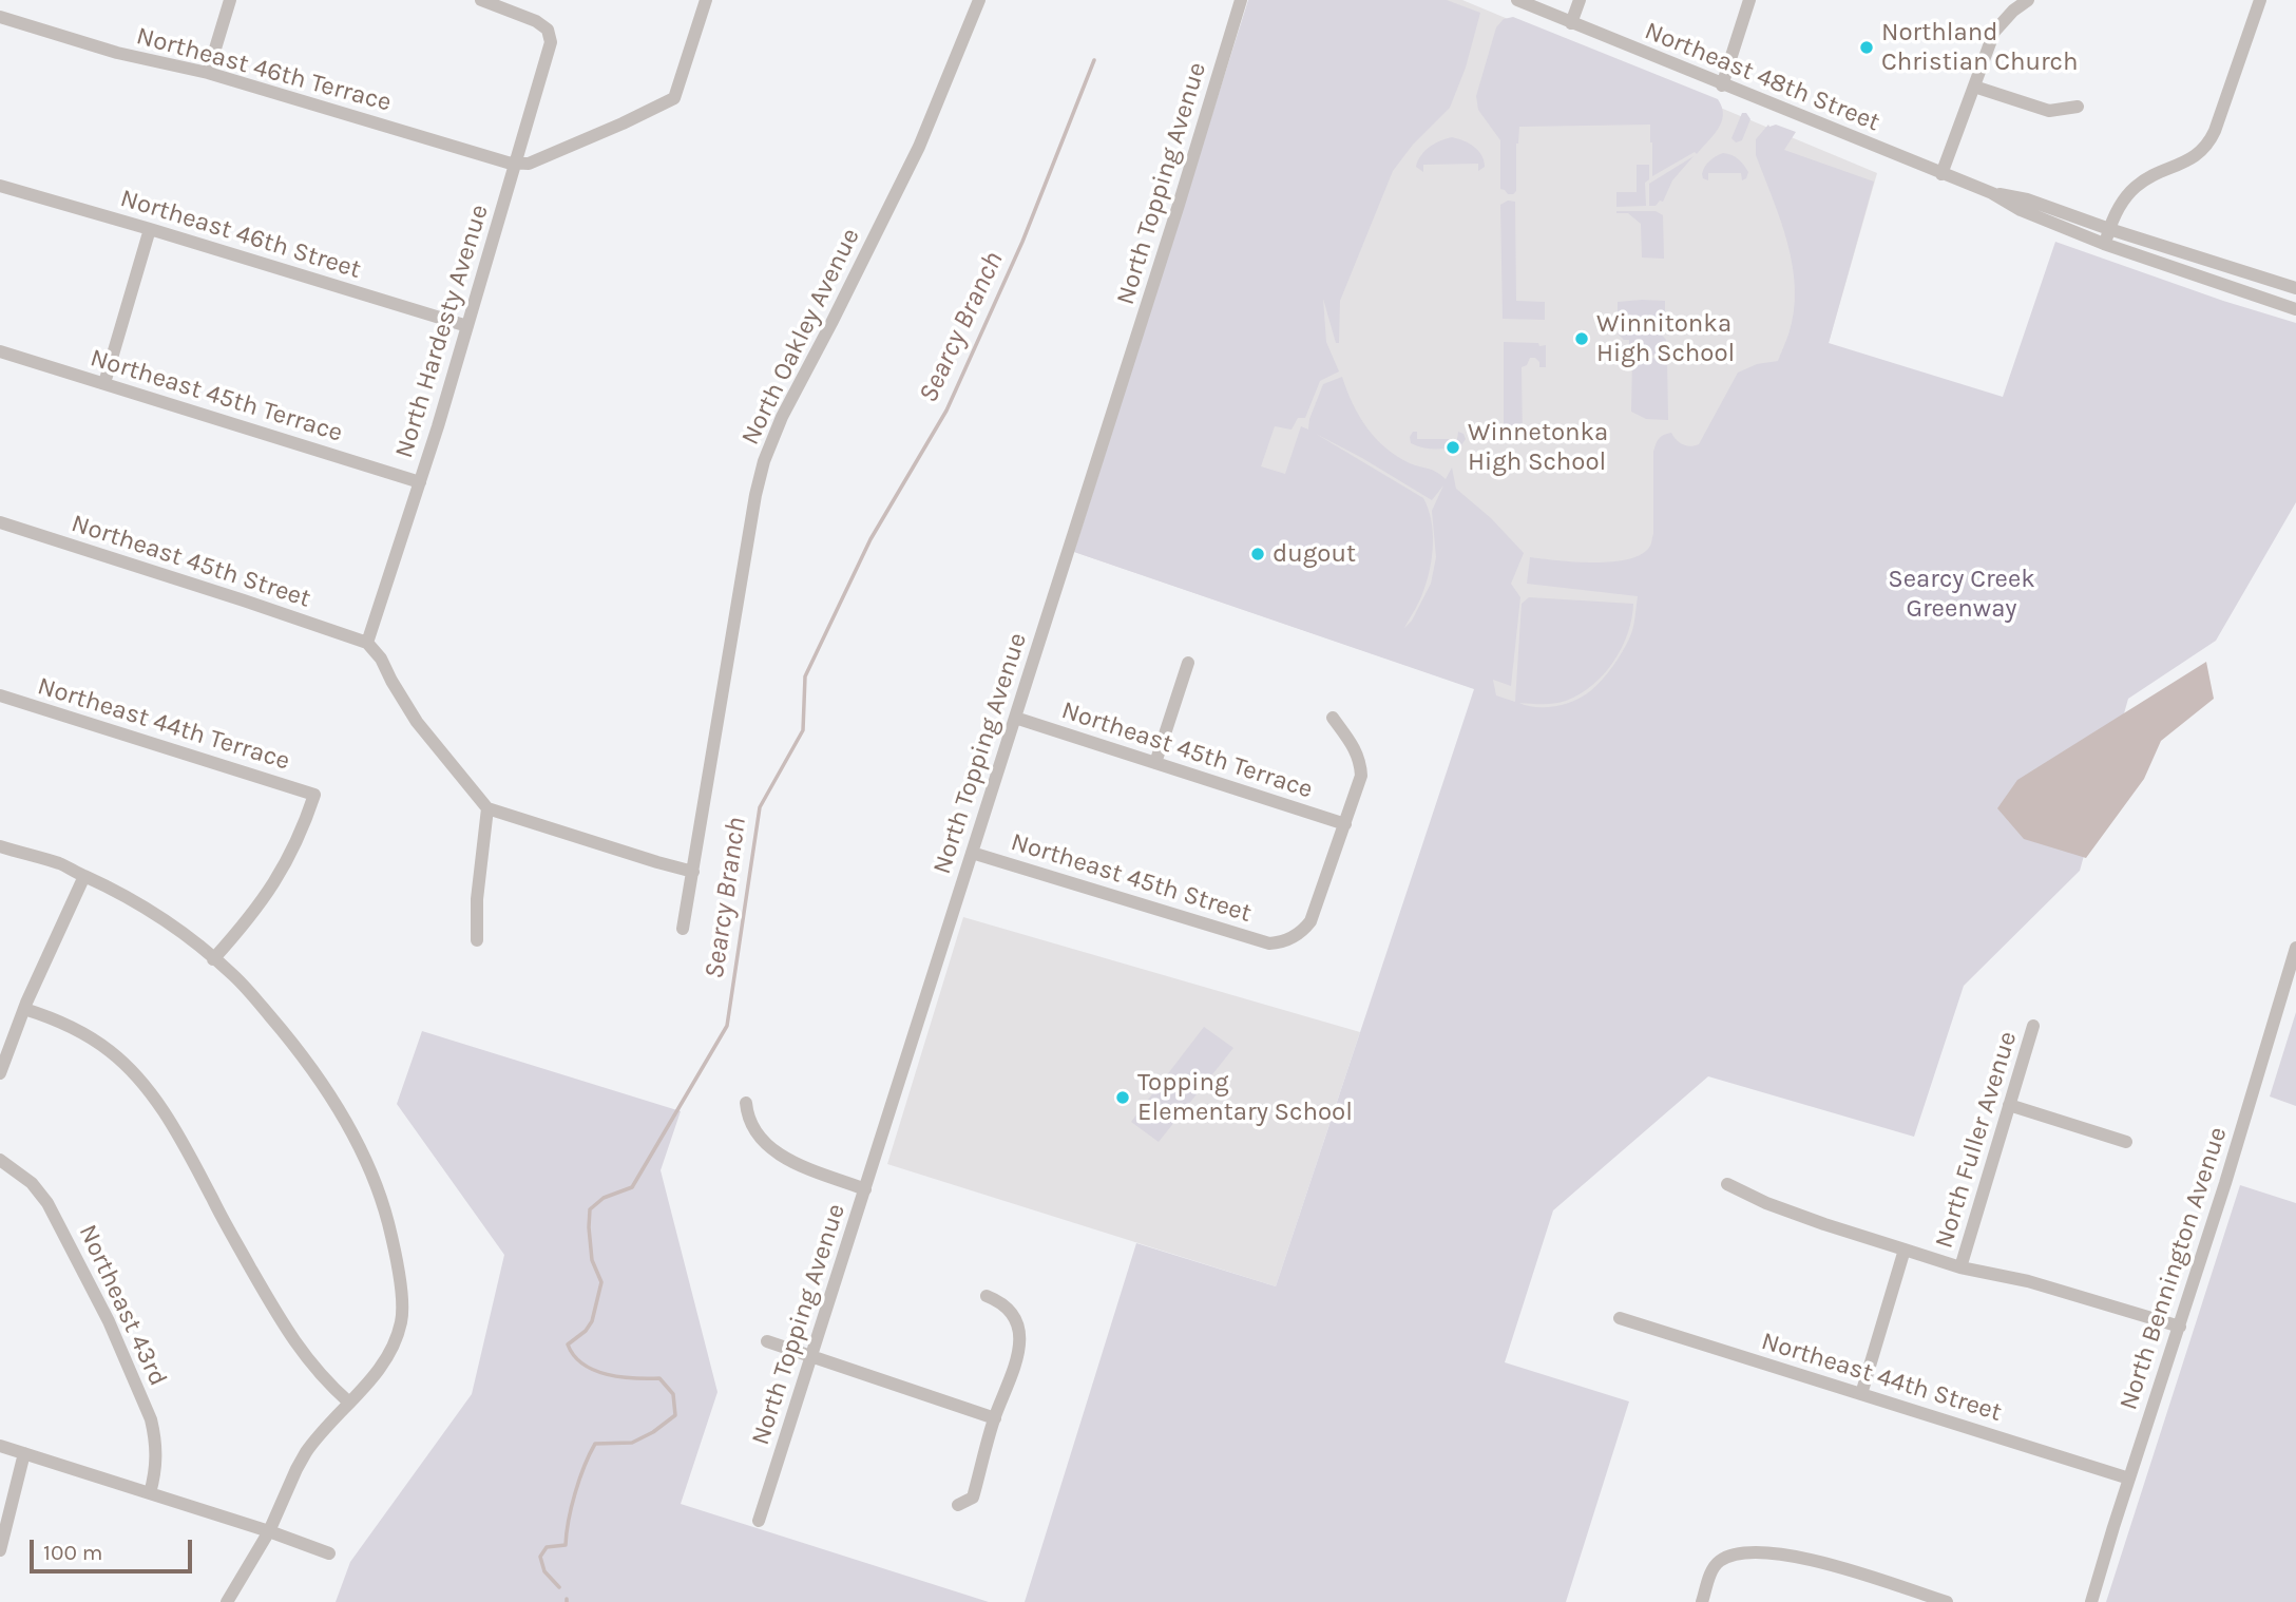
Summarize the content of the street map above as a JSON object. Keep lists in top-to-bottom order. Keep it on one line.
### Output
{"streets":{"street":["Northeast 46th Terrace","Northeast 48th Street","North Topping Avenue","Northeast 46th Street","North Hardesty Avenue","North Oakley Avenue","Northeast 45th Terrace","Northeast 45th Street","Northeast 44th Terrace","North Fuller Avenue","North Bennington Avenue","Northeast 43rd","Northeast 44th Street"]},"crossings":[["Northeast 46th Terrace","North Hardesty Avenue"],["North Topping Avenue","Northeast 45th Terrace"],["North Topping Avenue","Northeast 45th Street"],["Northeast 46th Street","North Hardesty Avenue"],["North Hardesty Avenue","Northeast 45th Terrace"],["North Hardesty Avenue","Northeast 45th Street"],["Northeast 45th Terrace","Northeast 45th Street"],["North Bennington Avenue","Northeast 44th Street"]],"water":["Searcy Branch"],"parks":["Searcy Creek Greenway"],"places":["Northland Christian Church","Winnitonka High School","Winnetonka High School","dugout","Topping Elementary School"],"scale_bar":"100 m"}
